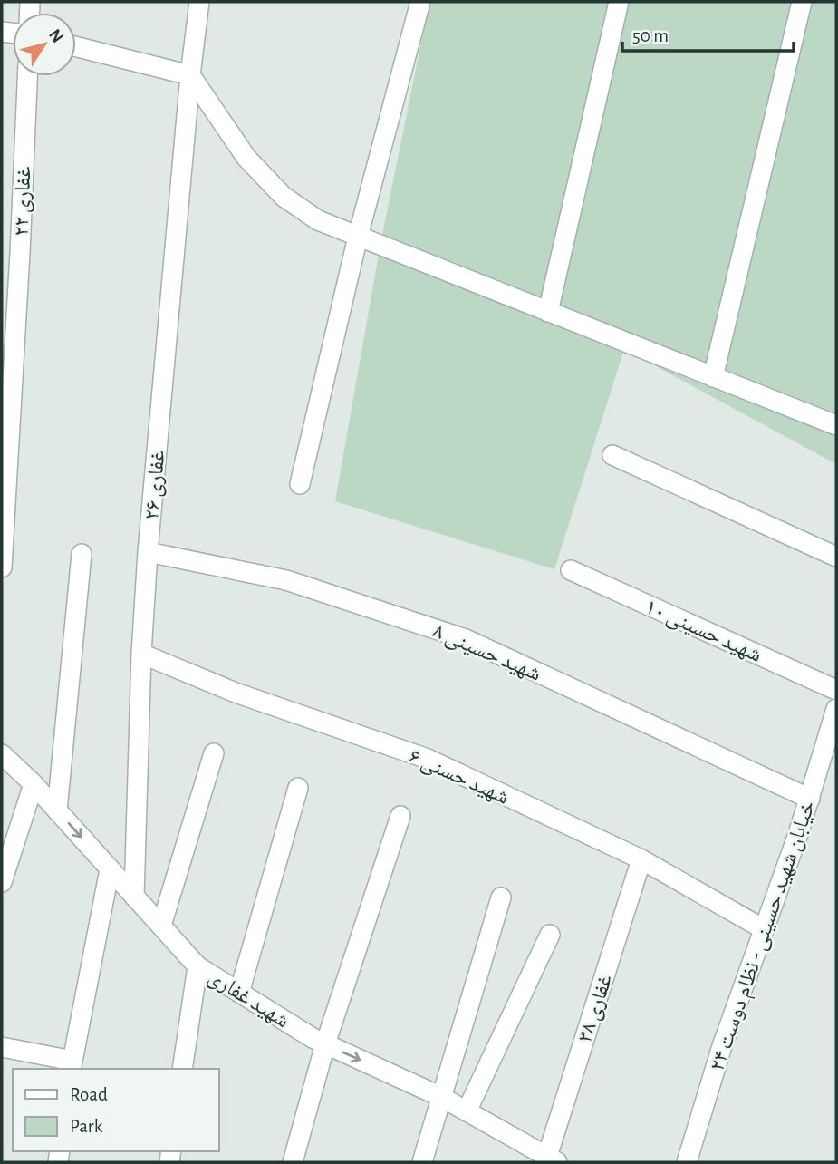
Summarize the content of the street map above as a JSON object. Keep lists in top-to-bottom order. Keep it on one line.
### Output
{"streets":{"street":["غفاری ۲۲","غفاری ۲۶","شهید حسینی ۱۰","شهید حسینی ۸","شهید حسنی ۶","خیابان شهید حسینی - نظام دوست ۲۴","شهید غفاری","غفاری ۳۸"]},"crossings":[["غفاری ۲۶","شهید حسینی ۸"],["غفاری ۲۶","شهید حسنی ۶"],["غفاری ۲۶","شهید غفاری"],["شهید حسینی ۸","خیابان شهید حسینی - نظام دوست ۲۴"],["شهید حسنی ۶","خیابان شهید حسینی - نظام دوست ۲۴"],["شهید حسنی ۶","غفاری ۳۸"],["شهید غفاری","غفاری ۳۸"]],"legend":["Road","Park"],"scale_bar":"50 m","north":"top right"}
